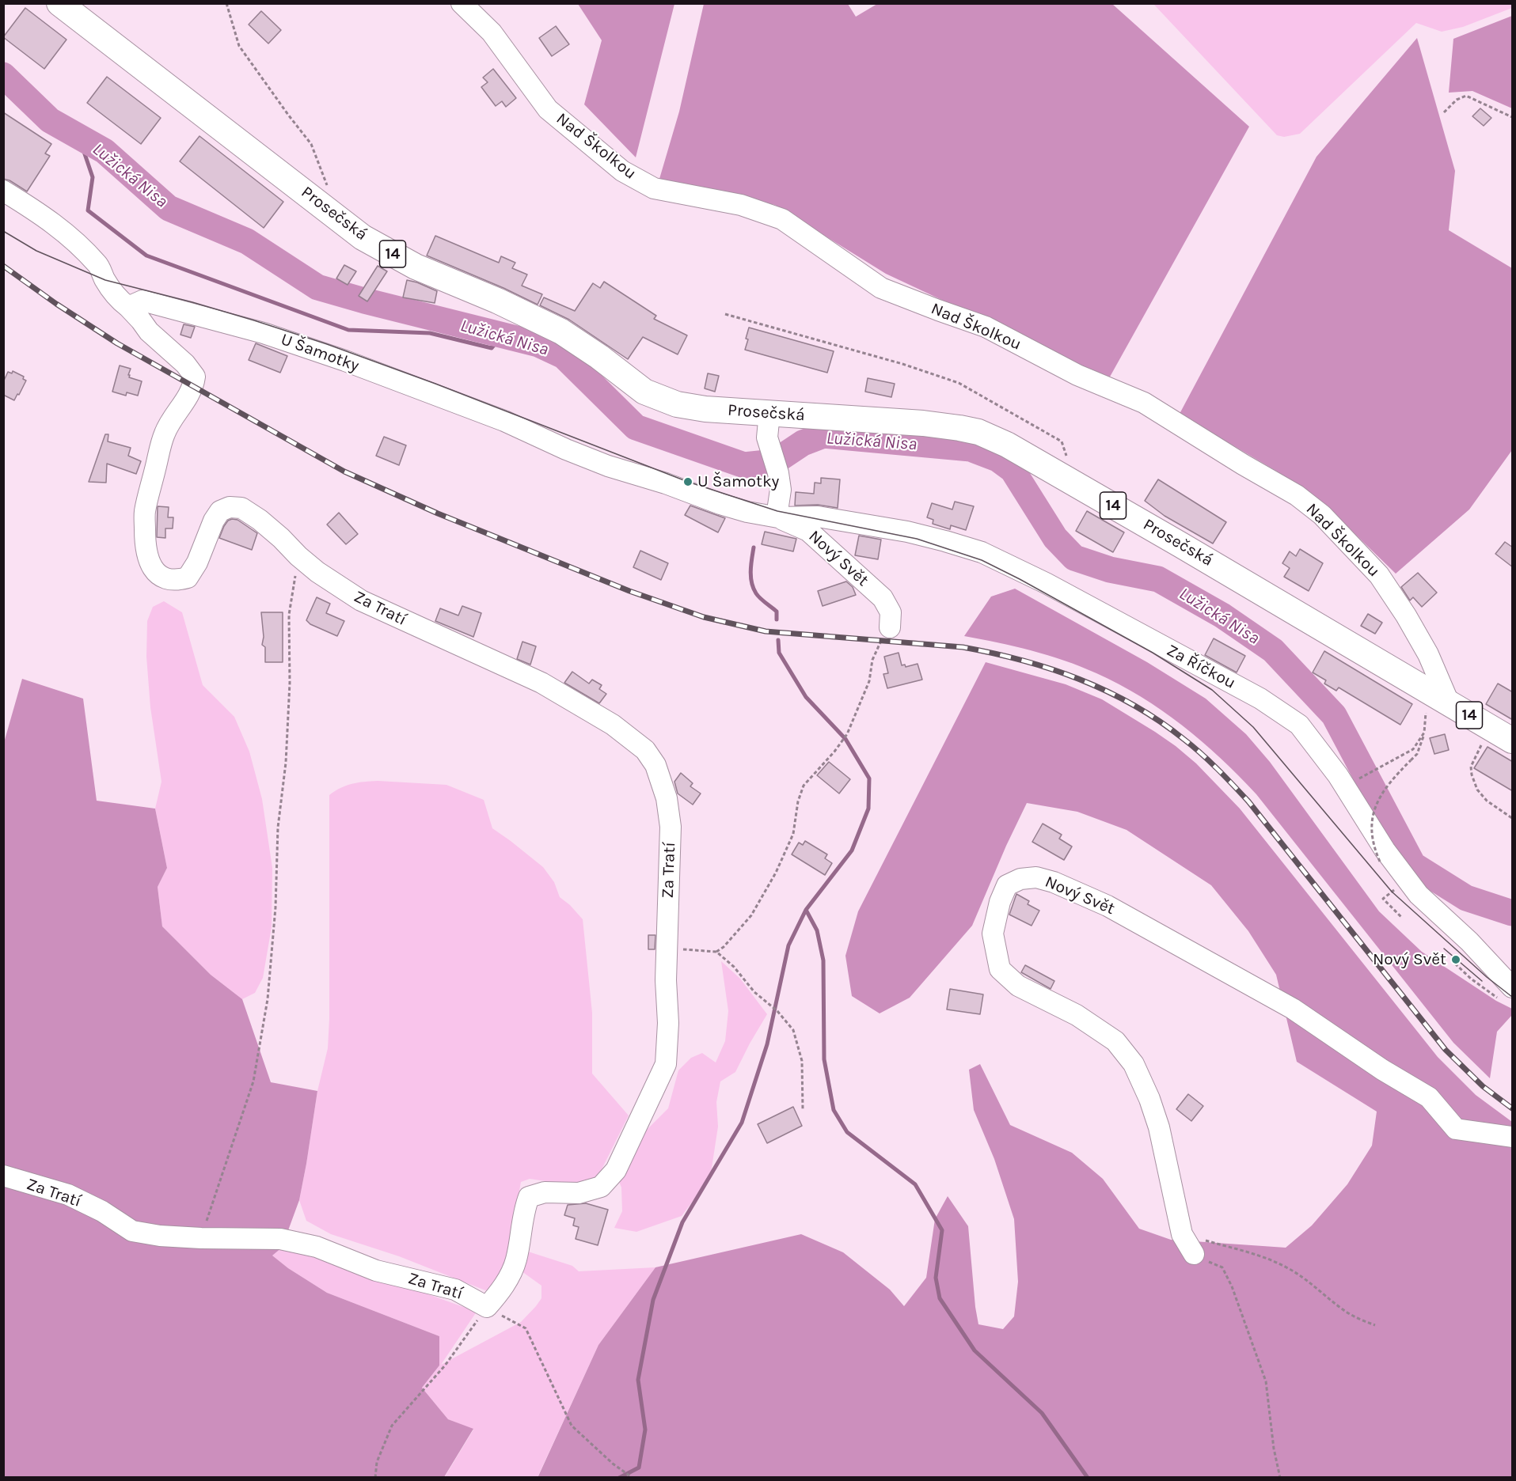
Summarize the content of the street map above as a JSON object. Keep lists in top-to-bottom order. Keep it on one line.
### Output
{"streets":{"main road":["Prosečská","14"],"street":["Nad Školkou","U Šamotky","Nový Svět","Za Tratí","Za Říčkou"]},"crossings":[["Nad Školkou","Prosečská"],["U Šamotky","Nový Svět"],["U Šamotky","Za Tratí"],["U Šamotky","Za Říčkou"],["Nový Svět","Za Říčkou"]],"water":["Lužická Nisa"],"places":["U Šamotky","Nový Svět"]}
